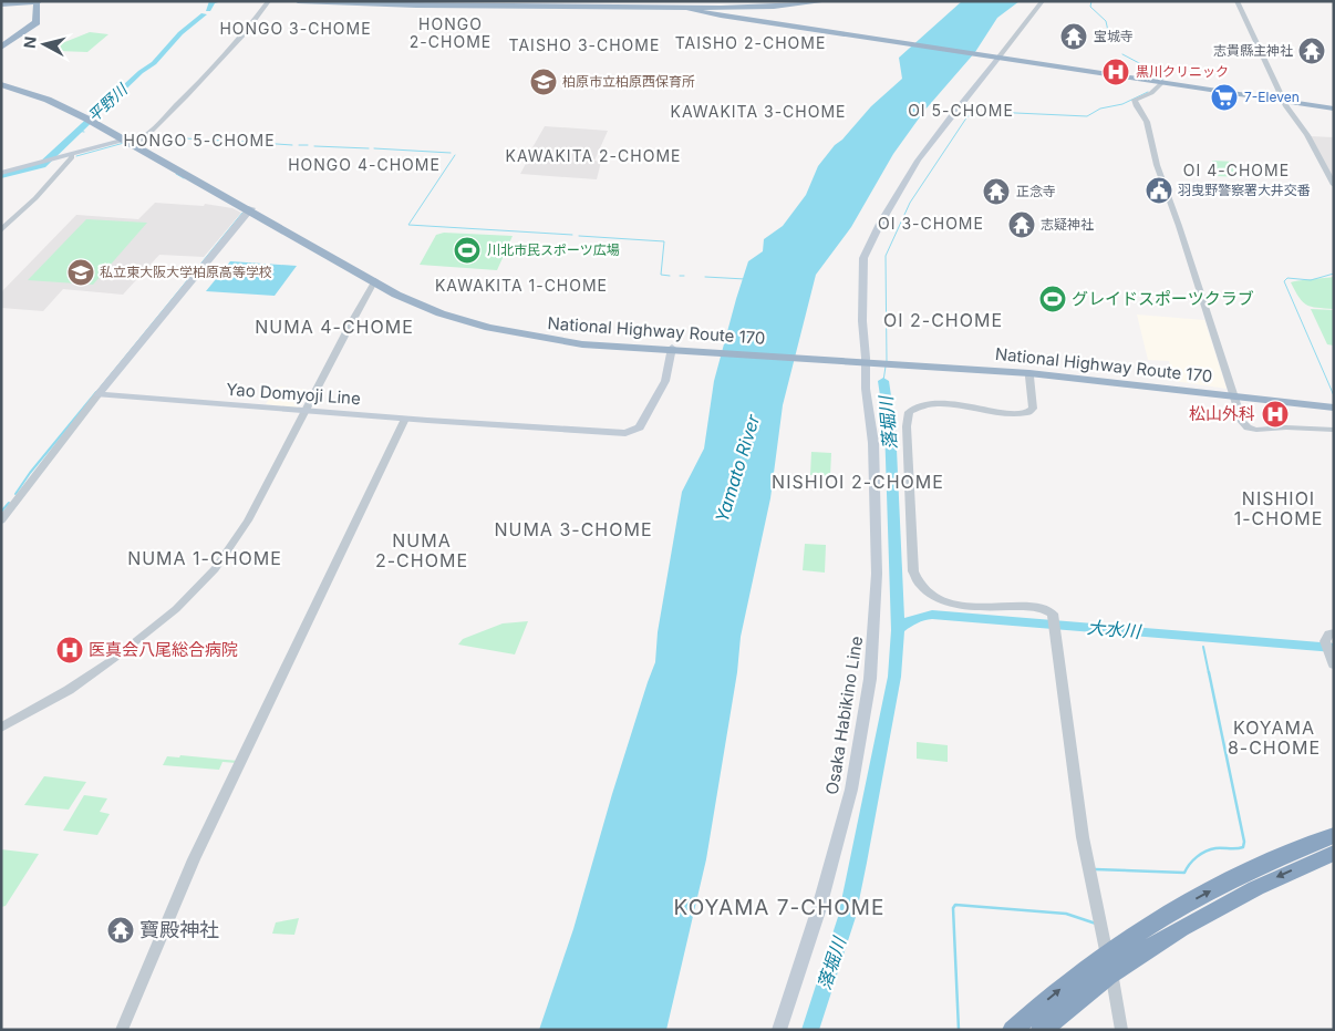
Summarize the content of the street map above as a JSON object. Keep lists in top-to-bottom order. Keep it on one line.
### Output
{"streets":{"highway":["National Highway Route 170"],"main road":["Yao Domyoji Line","Osaka Habikino Line"]},"crossings":[["National Highway Route 170","Yao Domyoji Line"],["National Highway Route 170","Osaka Habikino Line"]],"districts":["HONGO 2-CHOME","HONGO 3-CHOME","TAISHO 2-CHOME","TAISHO 3-CHOME","OI 5-CHOME","KAWAKITA 3-CHOME","HONGO 5-CHOME","KAWAKITA 2-CHOME","HONGO 4-CHOME","OI 4-CHOME","OI 3-CHOME","KAWAKITA 1-CHOME","OI 2-CHOME","NUMA 4-CHOME","NISHIOI 2-CHOME","NISHIOI 1-CHOME","NUMA 3-CHOME","NUMA 2-CHOME","NUMA 1-CHOME","KOYAMA 8-CHOME","KOYAMA 7-CHOME"],"water":["平野川","落堀川","Yamato River","大水川"],"places":{"temple":["宝城寺","志貴縣主神社","正念寺","志疑神社","寶殿神社"],"hospital":["黒川クリニック","松山外科","医真会八尾総合病院"],"school or university":["柏原市立柏原西保育所","私立東大阪大学柏原高等学校"],"supermarket":["7-Eleven"],"public building":["羽曳野警察署大井交番"],"sports":["川北市民スポーツ広場","グレイドスポーツクラブ"]},"north":"left"}
